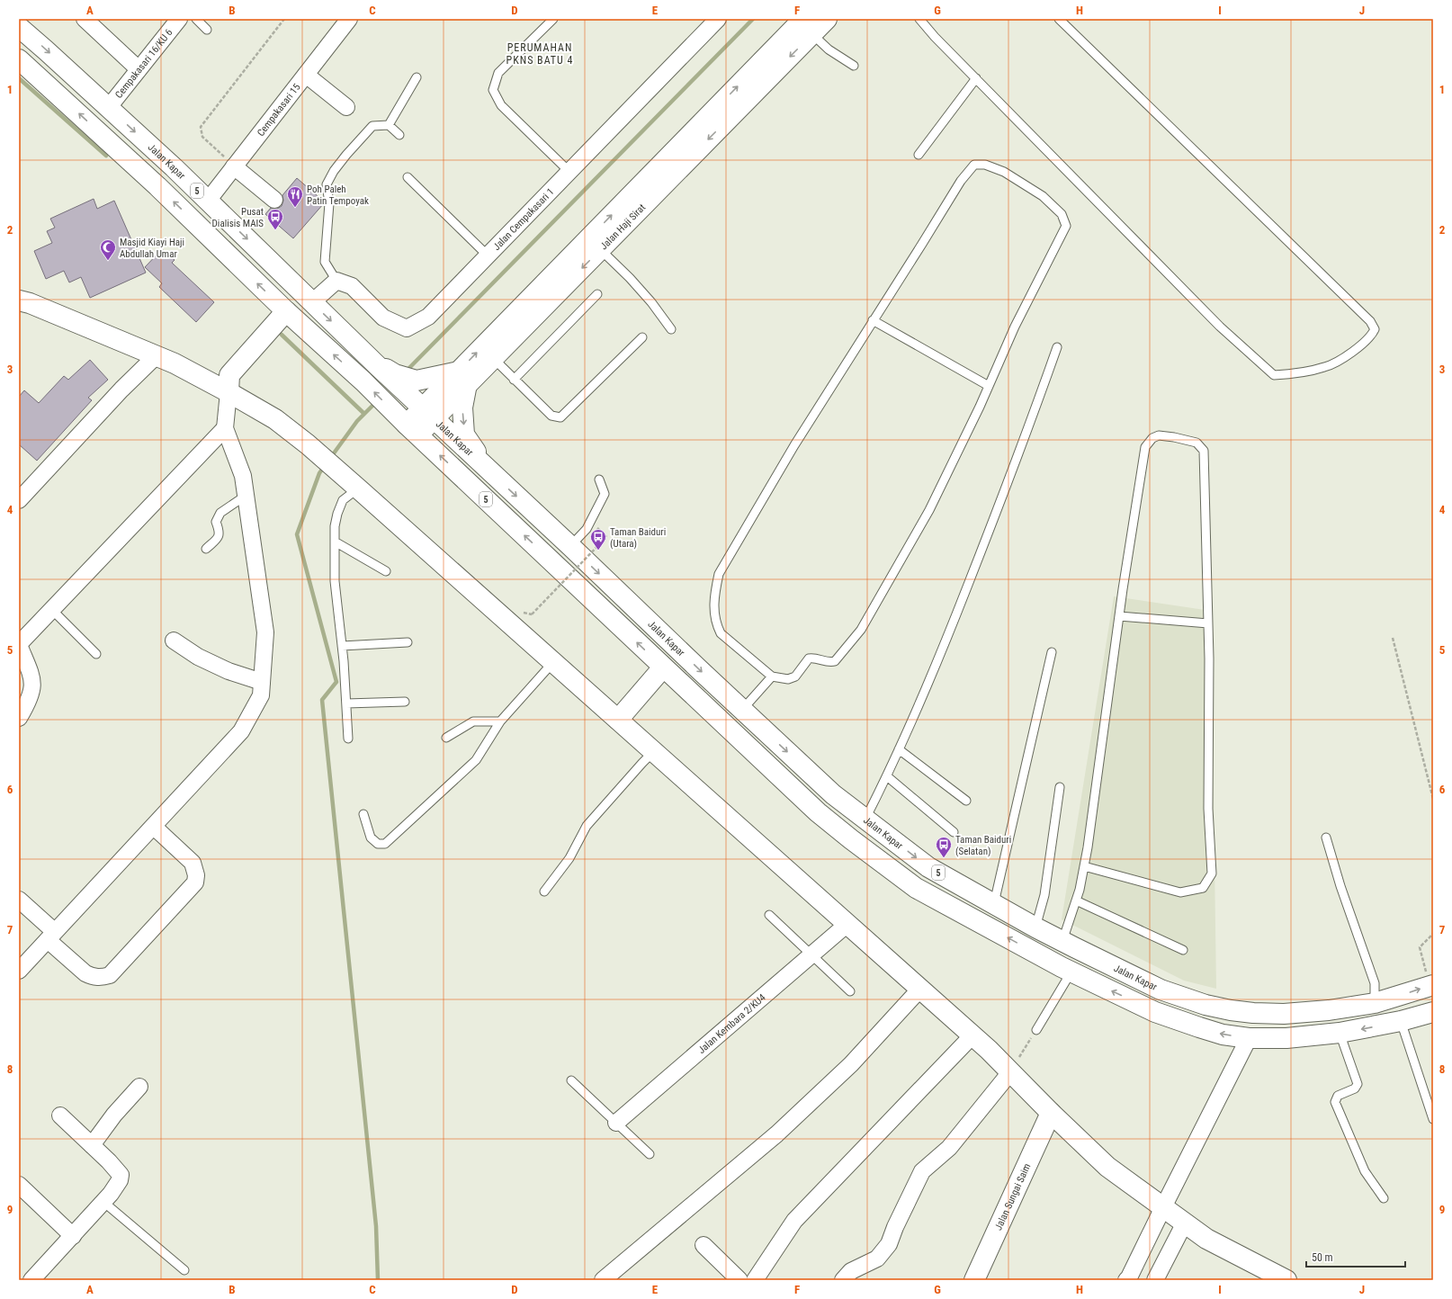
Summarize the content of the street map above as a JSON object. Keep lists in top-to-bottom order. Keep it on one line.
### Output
{"streets":{"main road":["Jalan Kapar","5","Jalan Haji Sirat","Jalan Sungai Saim"],"street":["Cempakasari 16/KU 6","Cempakasari 15","Jalan Cempakasari 1","Jalan Kembara 2/KU4"]},"crossings":[["Cempakasari 16/KU 6","Jalan Kapar"],["Cempakasari 15","Jalan Kapar"],["Jalan Kapar","Jalan Haji Sirat"],["5","Jalan Haji Sirat"]],"districts":["PERUMAHAN PKNS BATU 4"],"places":{"restaurant":["Poh Paleh Patin Tempoyak"],"bus stop":["Pusat Dialisis MAIS","Taman Baiduri (Utara)","Taman Baiduri (Selatan)"],"mosque":["Masjid Kiayi Haji Abdullah Umar"]},"scale_bar":"50 m","grid":{"columns":["A","B","C","D","E","F","G","H","I","J"],"rows":["1","2","3","4","5","6","7","8","9"]}}
